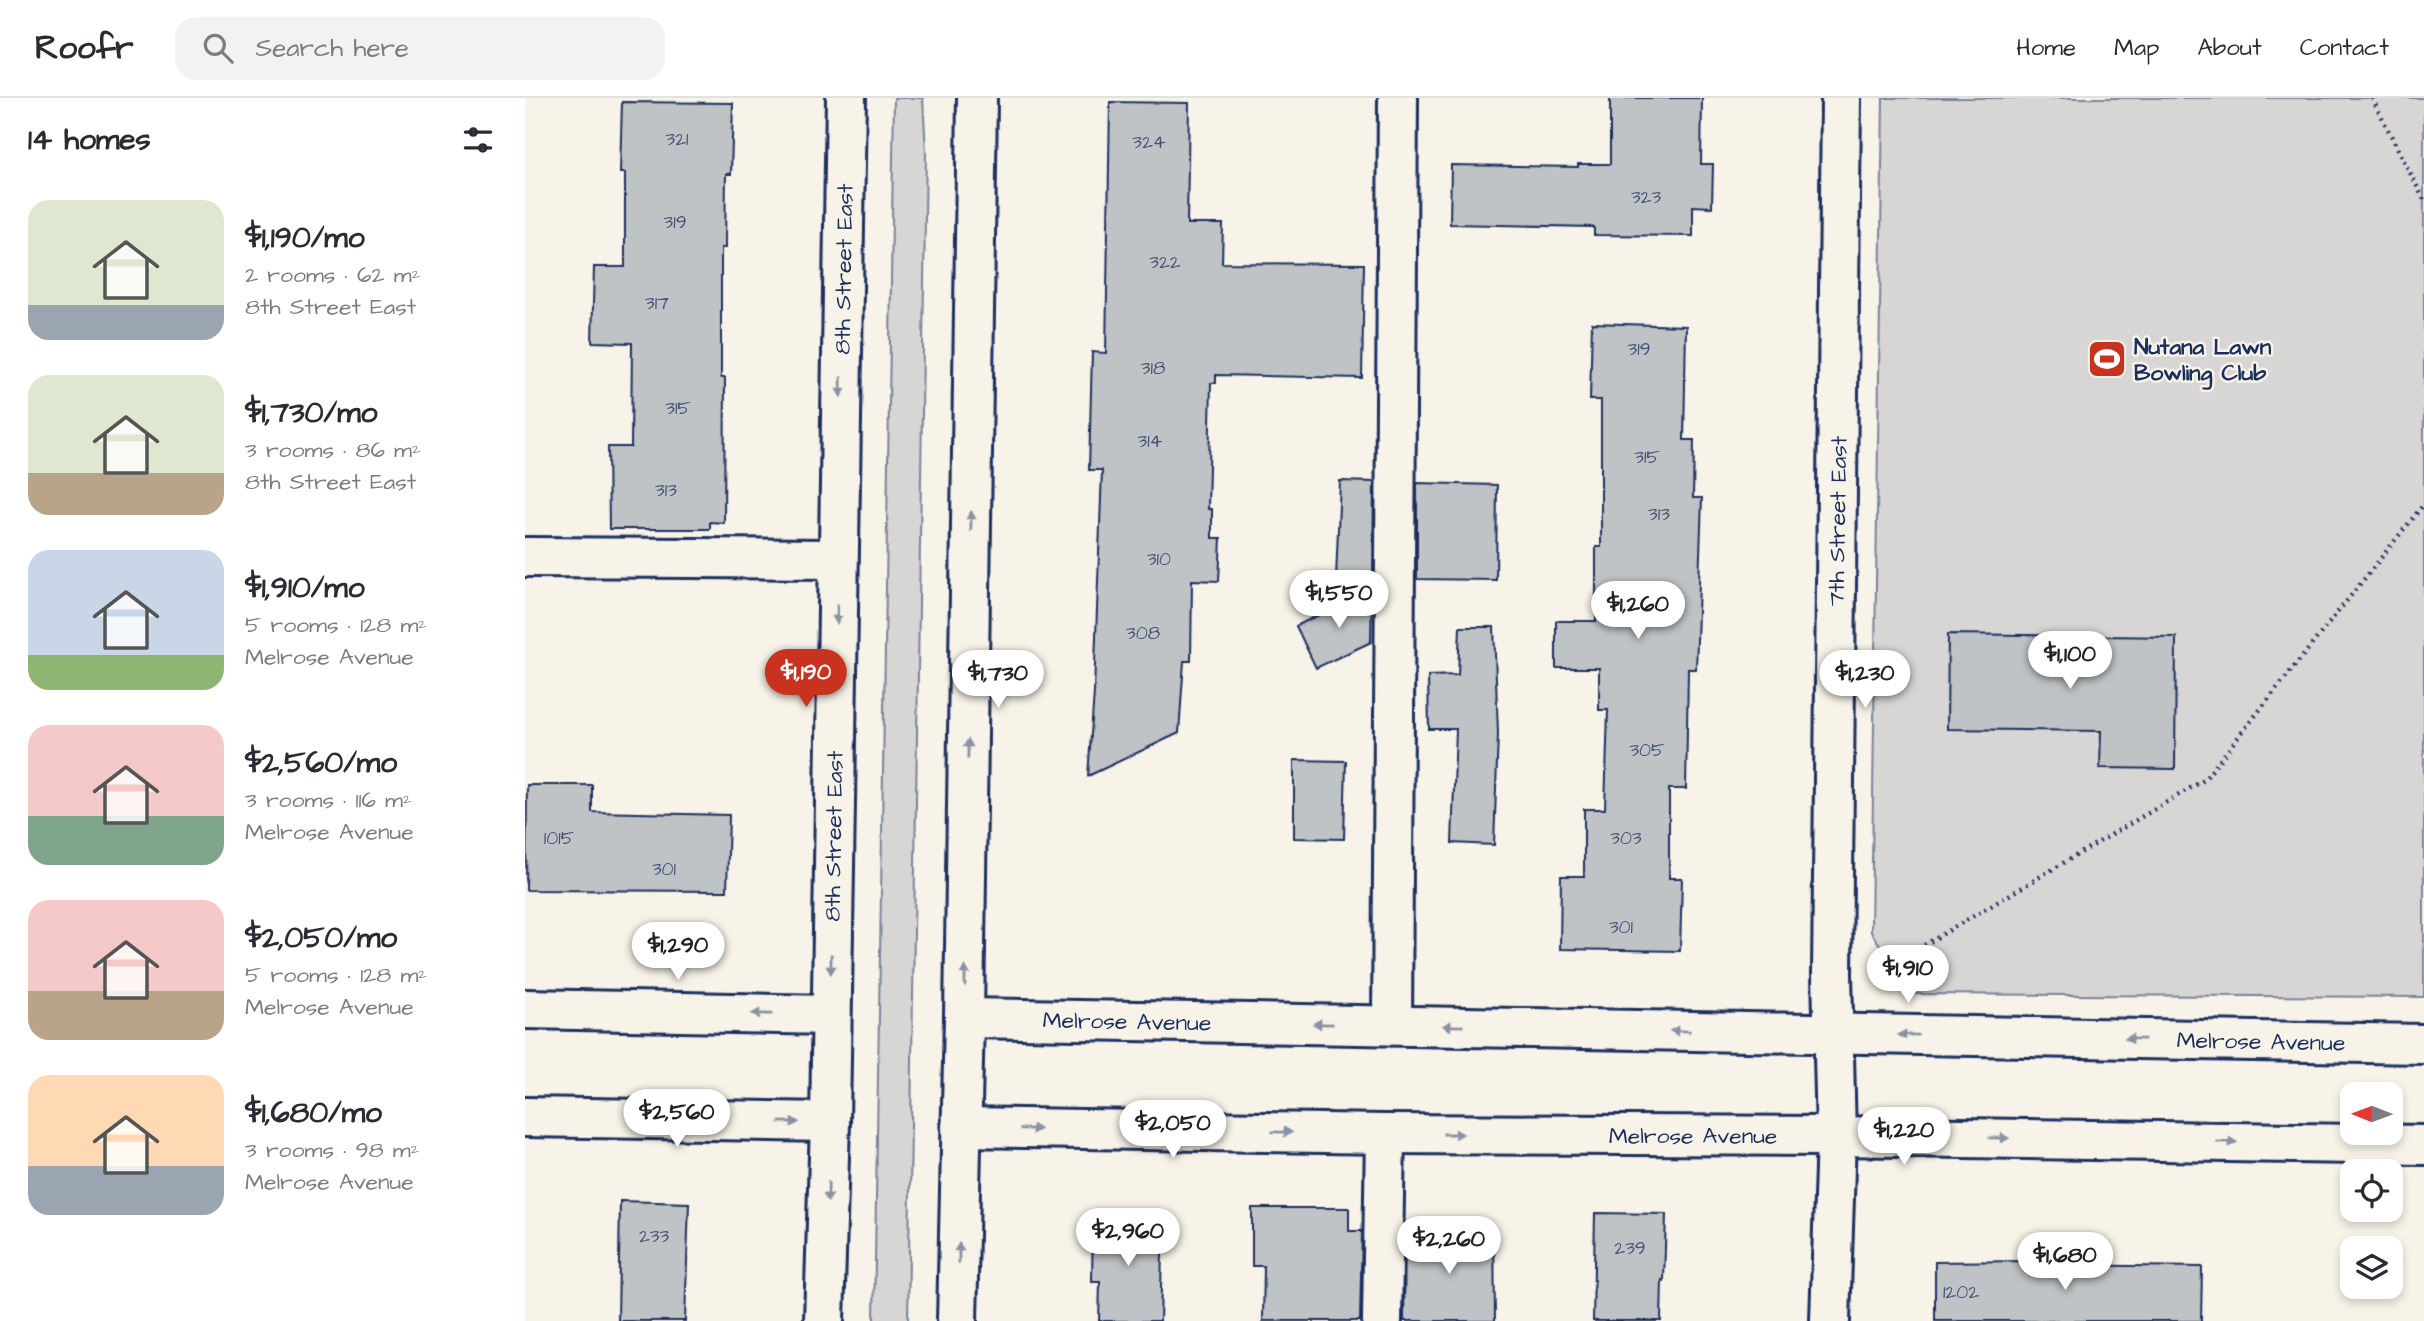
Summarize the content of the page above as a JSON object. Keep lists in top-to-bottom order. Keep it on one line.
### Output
{"streets":{"street":["8th Street East","7th Street East","Melrose Avenue"]},"crossings":[["7th Street East","Melrose Avenue"]],"places":{"sports":["Nutana Lawn Bowling Club"]},"house_numbers":["321","324","323","319","322","317","319","318","315","314","315","313","313","310","308","305","1015","303","301","301","233","239","1202"],"north":"left","page":{"header":"Roofr","search":"Search here","nav":["Home","Map","About","Contact"],"heading":"14 homes","list":[{"name":"$1,190/mo","note":"2 rooms · 62 m² · 8th Street East"},{"name":"$1,730/mo","note":"3 rooms · 86 m² · 8th Street East"},{"name":"$1,910/mo","note":"5 rooms · 128 m² · Melrose Avenue"},{"name":"$2,560/mo","note":"3 rooms · 116 m² · Melrose Avenue"},{"name":"$2,050/mo","note":"5 rooms · 128 m² · Melrose Avenue"},{"name":"$1,680/mo","note":"3 rooms · 98 m² · Melrose Avenue"}],"price":["$1,550","$1,260","$1,100","$1,190","$1,730","$1,230","$1,290","$1,910","$2,560","$2,050","$1,220","$2,960","$2,260","$1,680"]}}
